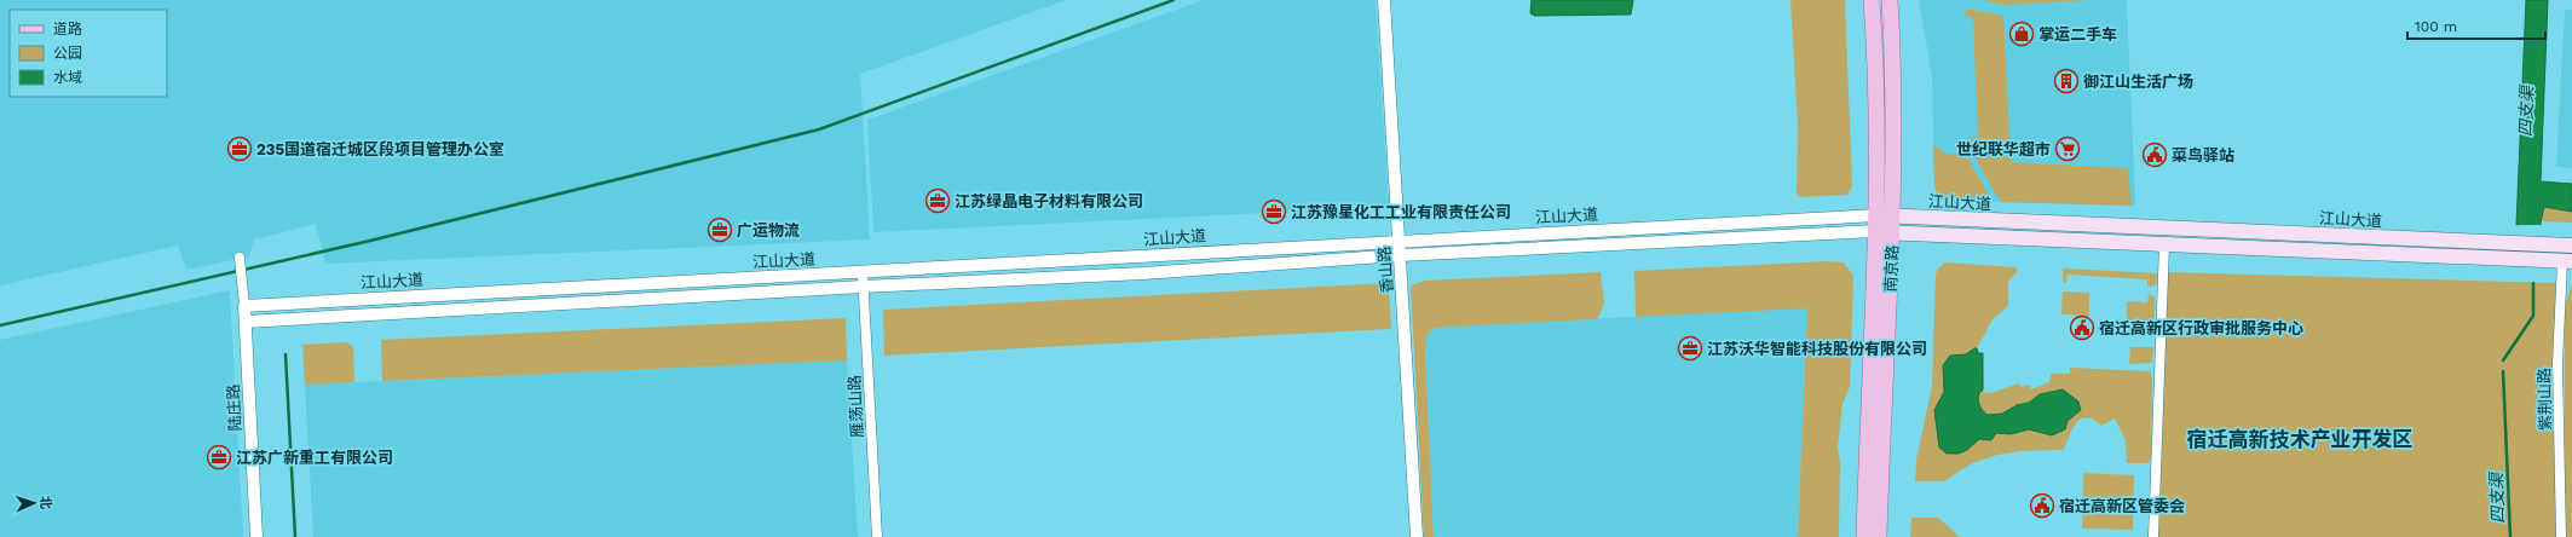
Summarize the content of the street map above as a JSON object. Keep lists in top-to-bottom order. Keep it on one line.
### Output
{"streets":{"main road":["江山大道","南京路"],"street":["香山路","紫荆山路","雁荡山路","陆庄路"]},"crossings":[["江山大道","南京路"],["江山大道","香山路"],["江山大道","紫荆山路"],["江山大道","雁荡山路"],["江山大道","陆庄路"]],"districts":["宿迁高新技术产业开发区"],"water":["四支渠"],"places":{"shop":["掌运二手车"],"building":["御江山生活广场"],"office":["235国道宿迁城区段项目管理办公室","江苏绿晶电子材料有限公司","江苏豫星化工工业有限责任公司","广运物流","江苏沃华智能科技股份有限公司","江苏广新重工有限公司"],"supermarket":["世纪联华超市"],"public building":["菜鸟驿站","宿迁高新区行政审批服务中心","宿迁高新区管委会"]},"legend":["道路","公园","水域"],"scale_bar":"100 m","north":"right"}
